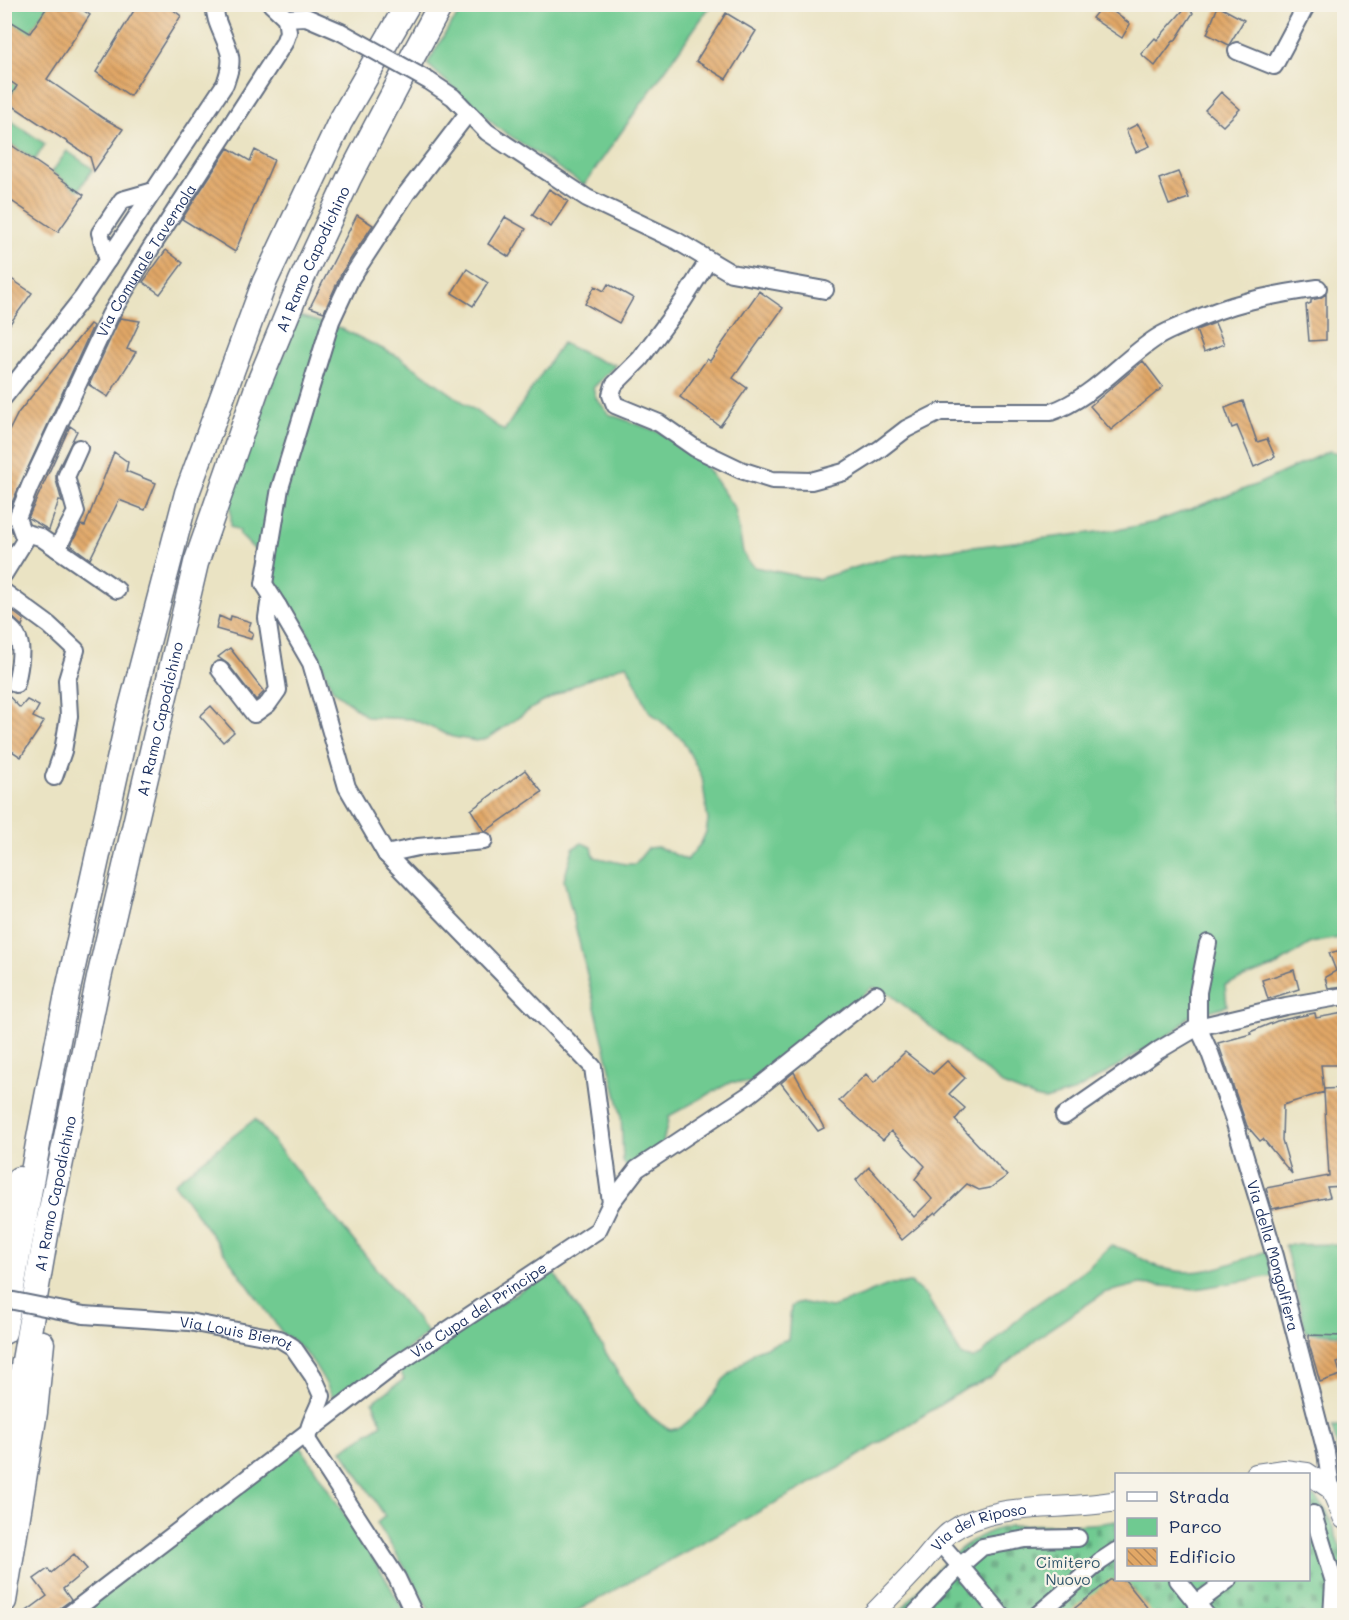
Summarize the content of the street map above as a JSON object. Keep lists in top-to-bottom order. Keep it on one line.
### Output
{"streets":{"highway":["A1 Ramo Capodichino"],"main road":["Via del Riposo"],"street":["Via Comunale Tavernola","Via della Mongolfiera","Via Cupa del Principe","Via Louis Bierot"]},"crossings":[["Via Cupa del Principe","Via Louis Bierot"]],"parks":["Cimitero Nuovo"],"legend":["Strada","Parco","Edificio"]}
